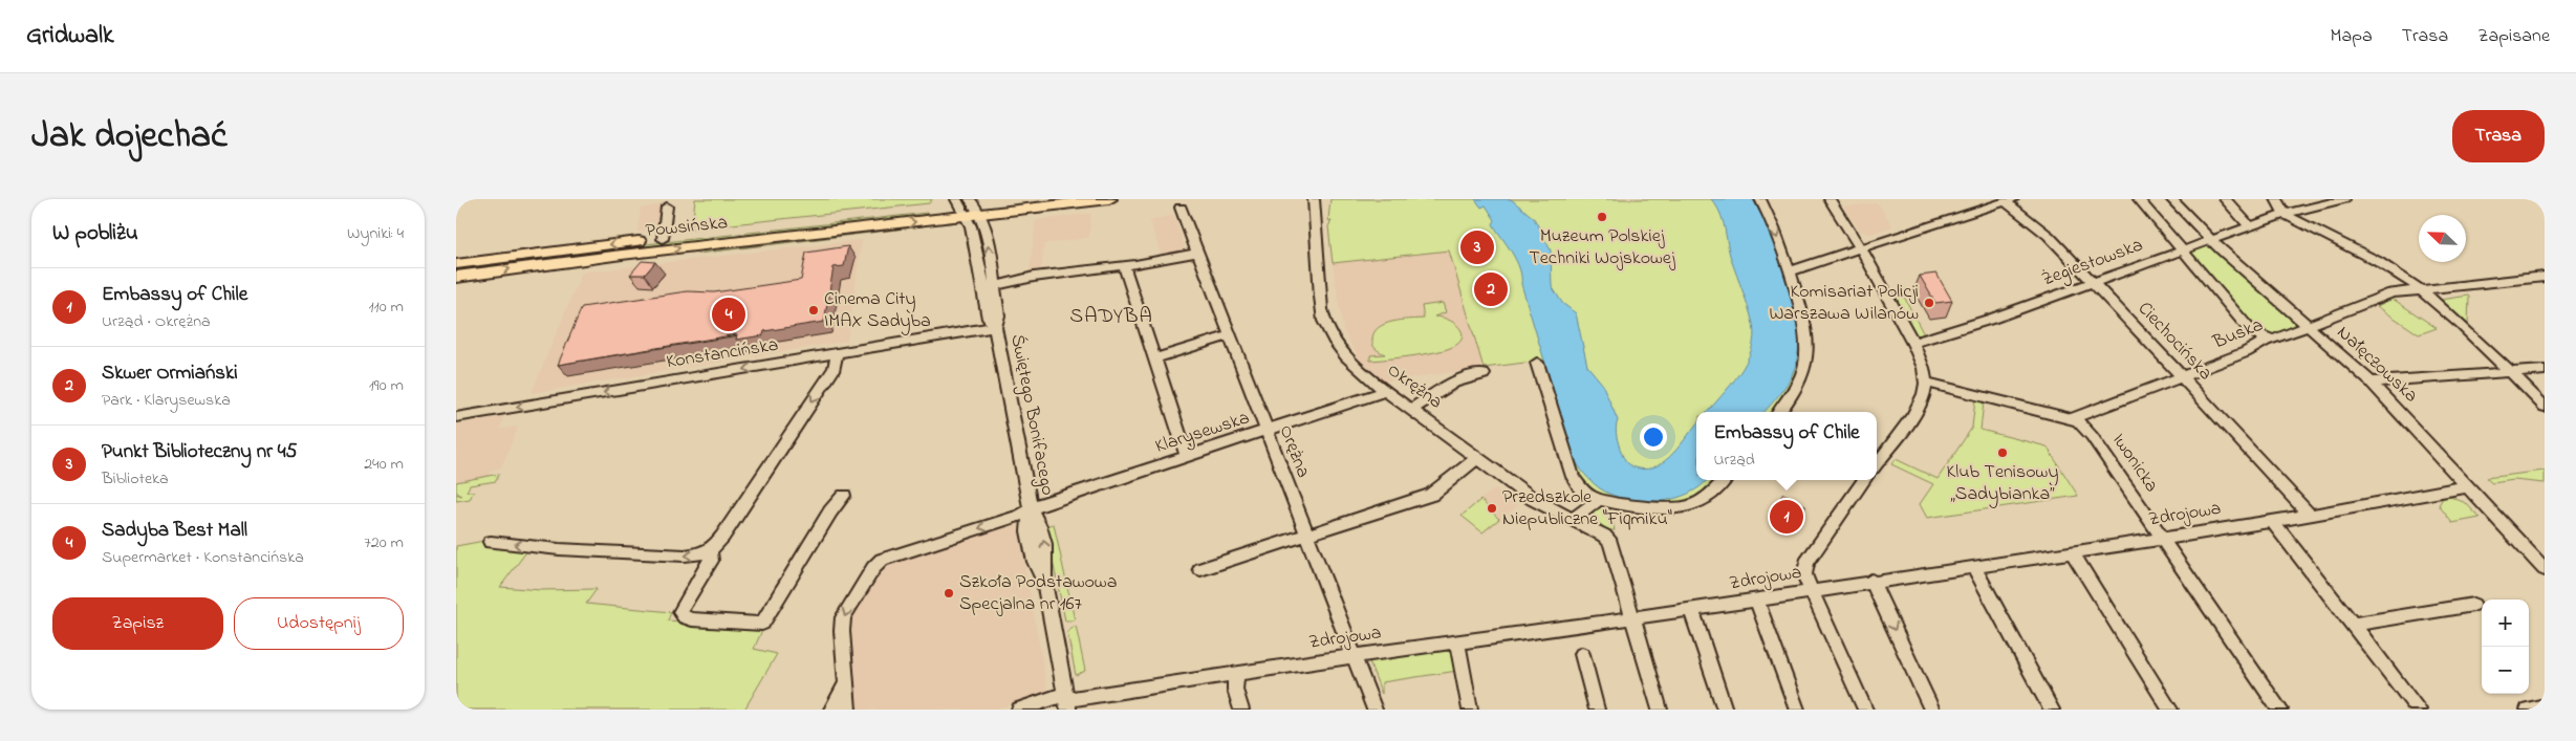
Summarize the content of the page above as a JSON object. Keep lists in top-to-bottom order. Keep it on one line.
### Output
{"streets":{"main road":["Powsińska"],"street":["Żegiestowska","Buska","Ciechocińska","Konstancińska","Nałęczowska","Okrężna","Świętego Bonifacego","Klarysewska","Orężna","Iwonicka","Zdrojowa"]},"crossings":[["Powsińska","Świętego Bonifacego"],["Żegiestowska","Ciechocińska"],["Żegiestowska","Nałęczowska"],["Buska","Ciechocińska"],["Buska","Nałęczowska"],["Buska","Iwonicka"],["Ciechocińska","Zdrojowa"],["Konstancińska","Świętego Bonifacego"],["Nałęczowska","Zdrojowa"],["Okrężna","Klarysewska"],["Okrężna","Zdrojowa"],["Świętego Bonifacego","Klarysewska"],["Świętego Bonifacego","Zdrojowa"],["Klarysewska","Orężna"],["Orężna","Zdrojowa"],["Iwonicka","Zdrojowa"]],"one_way":["Konstancińska","Klarysewska"],"districts":["SADYBA"],"places":["Muzeum Polskiej Techniki Wojskowej","Komisariat Policji Warszawa Wilanów","Cinema City IMAX Sadyba","Klub Tenisowy „Sadybianka”","Przedszkole Niepubliczne \"Fiqmiku\"","Szkoła Podstawowa Specjalna nr 167"],"north":"top left","page":{"header":"Gridwalk","nav":["Mapa","Trasa","Zapisane"],"title":"Jak dojechać","buttons":["Trasa",["Zapisz","Udostępnij"]],"heading":["W pobliżu","Wyniki: 4"],"pins":["3","2","4","1"],"list":[{"mark":"1","name":"Embassy of Chile","note":"Urząd · Okrężna","value":"110 m"},{"mark":"2","name":"Skwer Ormiański","note":"Park · Klarysewska","value":"190 m"},{"mark":"3","name":"Punkt Biblioteczny nr 45","note":"Biblioteka","value":"240 m"},{"mark":"4","name":"Sadyba Best Mall","note":"Supermarket · Konstancińska","value":"720 m"}],"popup":["Embassy of Chile","Urząd"],"map_buttons":["+","−"]}}
